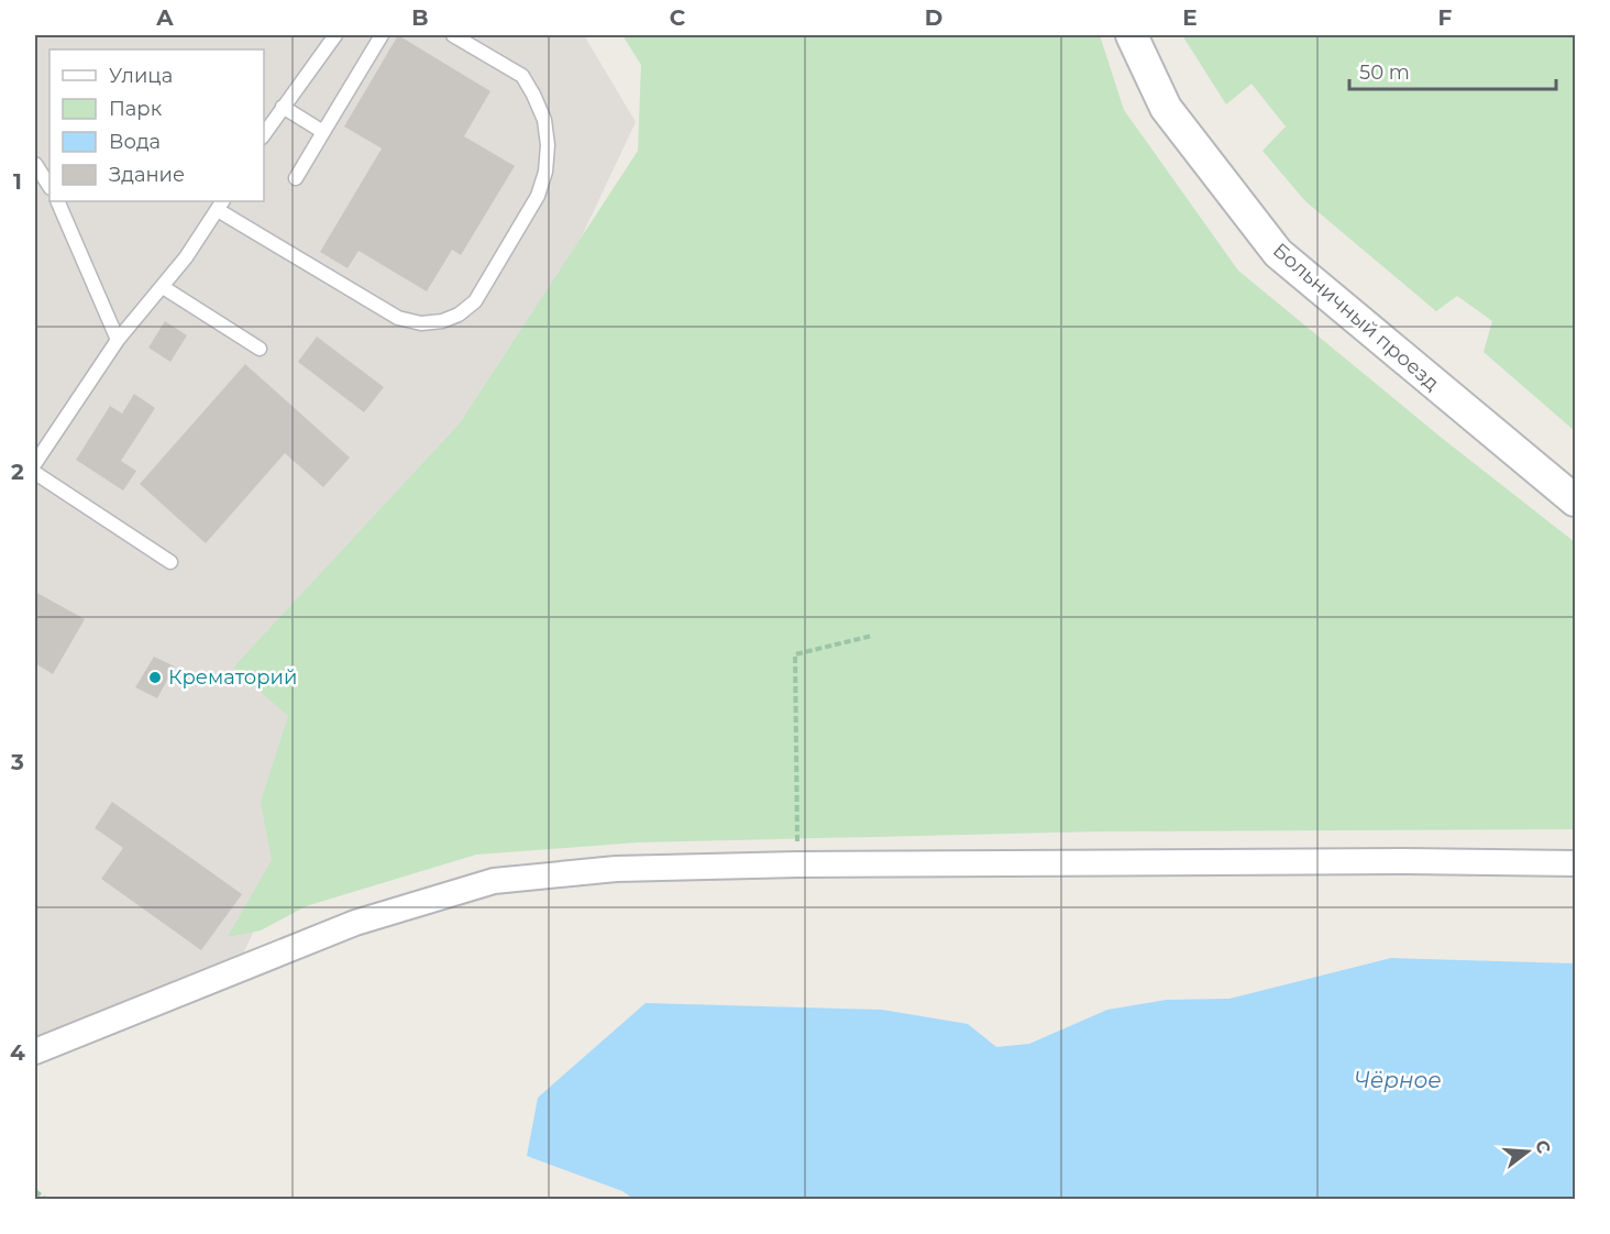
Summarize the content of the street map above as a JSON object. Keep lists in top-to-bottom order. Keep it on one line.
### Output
{"streets":{"street":["Больничный проезд"]},"water":["Чёрное"],"places":["Крематорий"],"legend":["Улица","Парк","Вода","Здание"],"scale_bar":"50 m","north":"right","grid":{"columns":["A","B","C","D","E","F"],"rows":["1","2","3","4"]}}
